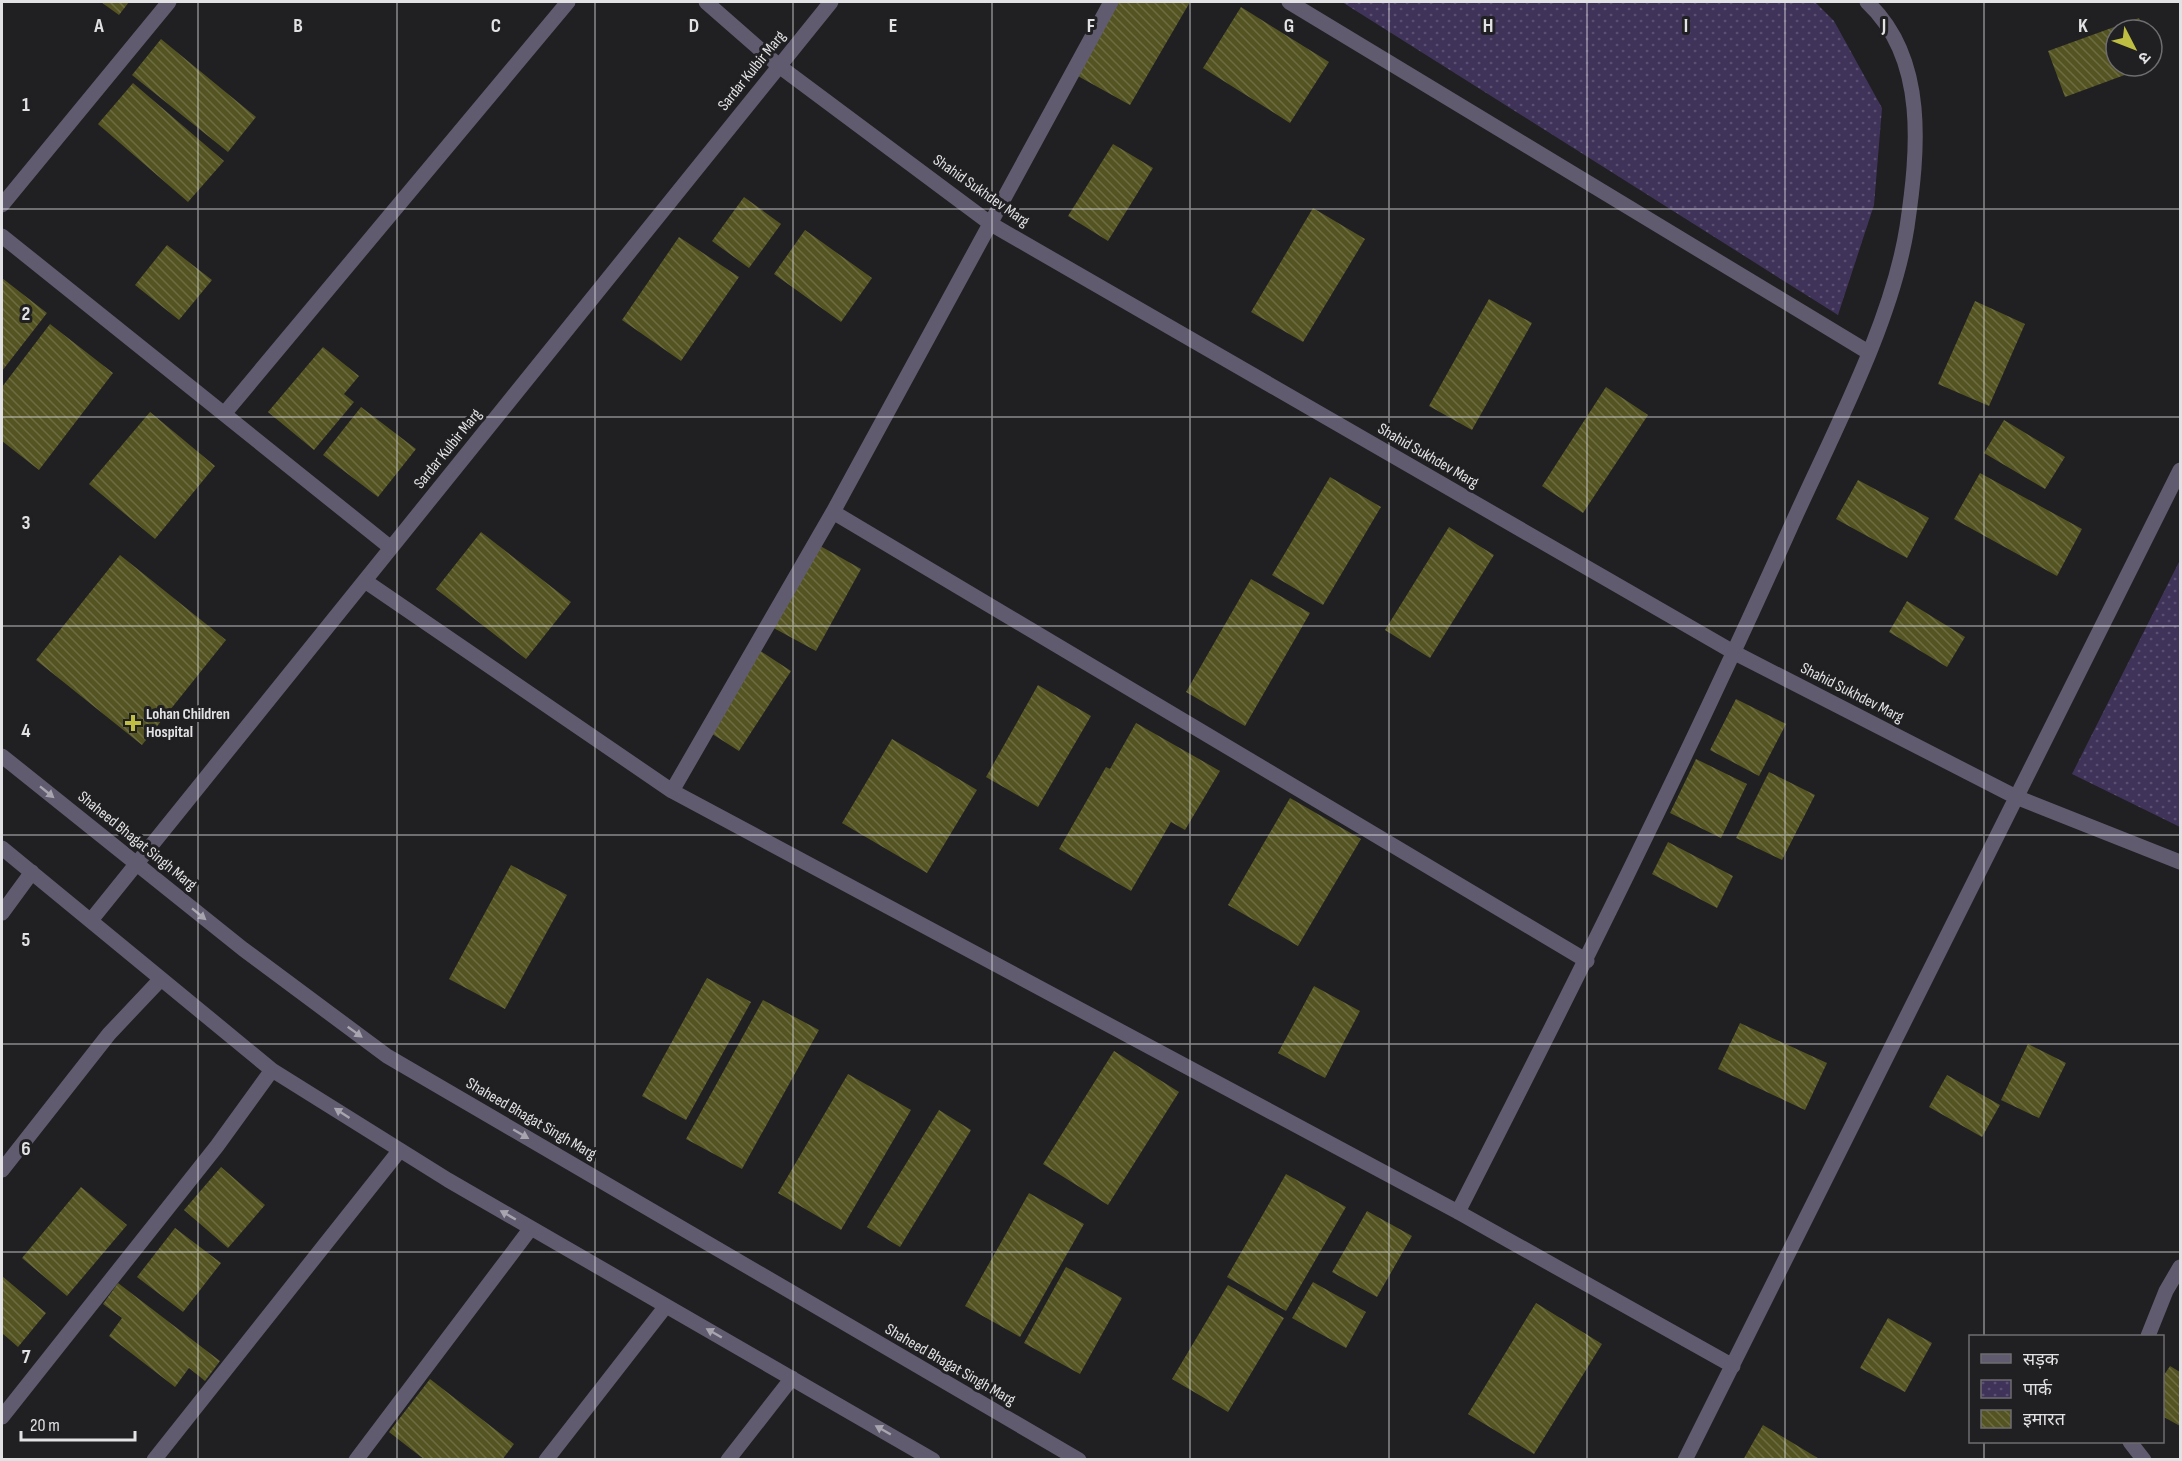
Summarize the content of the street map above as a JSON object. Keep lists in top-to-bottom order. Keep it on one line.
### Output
{"streets":{"street":["Sardar Kulbir Marg","Shahid Sukhdev Marg","Shaheed Bhagat Singh Marg"]},"crossings":[["Sardar Kulbir Marg","Shahid Sukhdev Marg"],["Sardar Kulbir Marg","Shaheed Bhagat Singh Marg"]],"places":{"health":["Lohan Children Hospital"]},"legend":["सड़क","पार्क","इमारत"],"scale_bar":"20 m","north":"bottom right","grid":{"columns":["A","B","C","D","E","F","G","H","I","J","K"],"rows":["1","2","3","4","5","6","7"]}}
